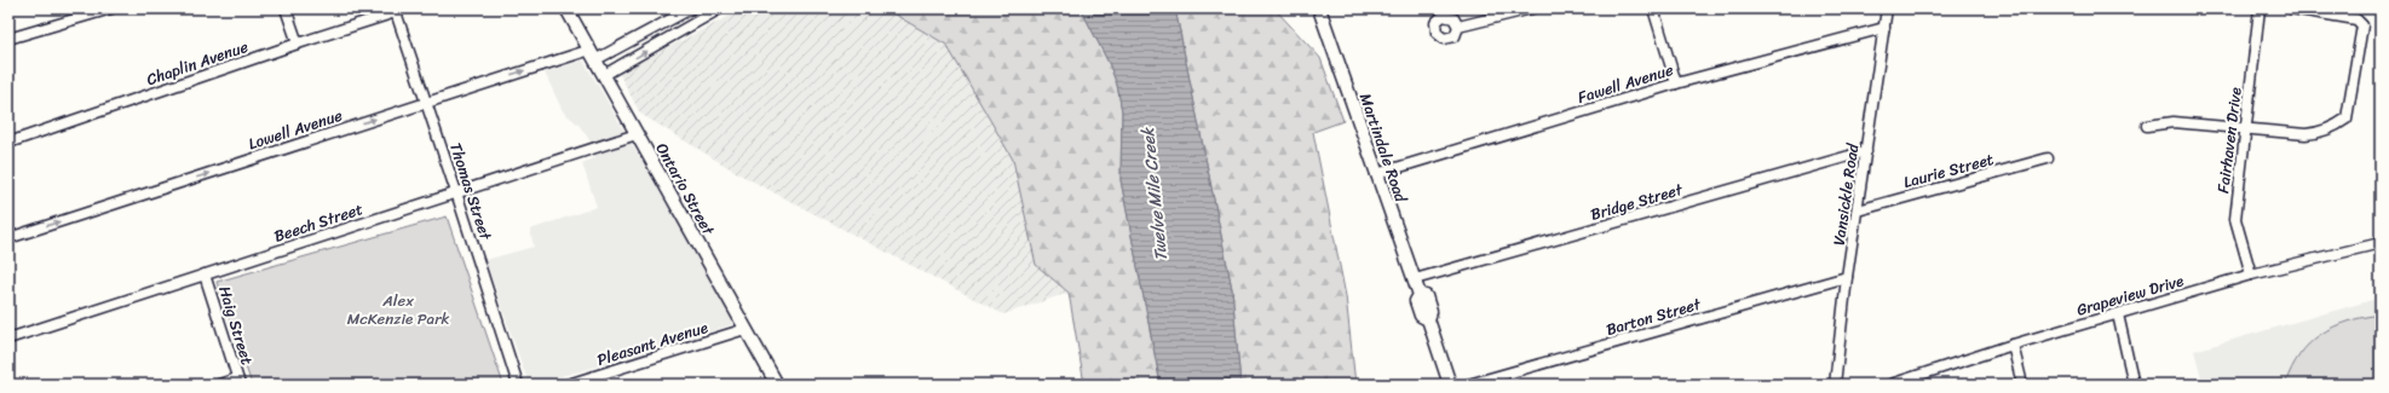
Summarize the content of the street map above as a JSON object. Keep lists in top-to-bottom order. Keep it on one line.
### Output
{"streets":{"main road":["Martindale Road","Ontario Street"],"street":["Chaplin Avenue","Fawell Avenue","Lowell Avenue","Fairhaven Drive","Laurie Street","Thomas Street","Vansickle Road","Bridge Street","Beech Street","Grapeview Drive","Barton Street","Haig Street","Pleasant Avenue"]},"crossings":[["Chaplin Avenue","Thomas Street"],["Fawell Avenue","Martindale Road"],["Fawell Avenue","Vansickle Road"],["Lowell Avenue","Ontario Street"],["Lowell Avenue","Thomas Street"],["Fairhaven Drive","Grapeview Drive"],["Martindale Road","Bridge Street"],["Laurie Street","Vansickle Road"],["Ontario Street","Beech Street"],["Ontario Street","Pleasant Avenue"],["Thomas Street","Beech Street"],["Vansickle Road","Bridge Street"],["Vansickle Road","Barton Street"],["Beech Street","Haig Street"]],"one_way":["Lowell Avenue"],"water":["Twelve Mile Creek"],"parks":["Alex McKenzie Park"]}
